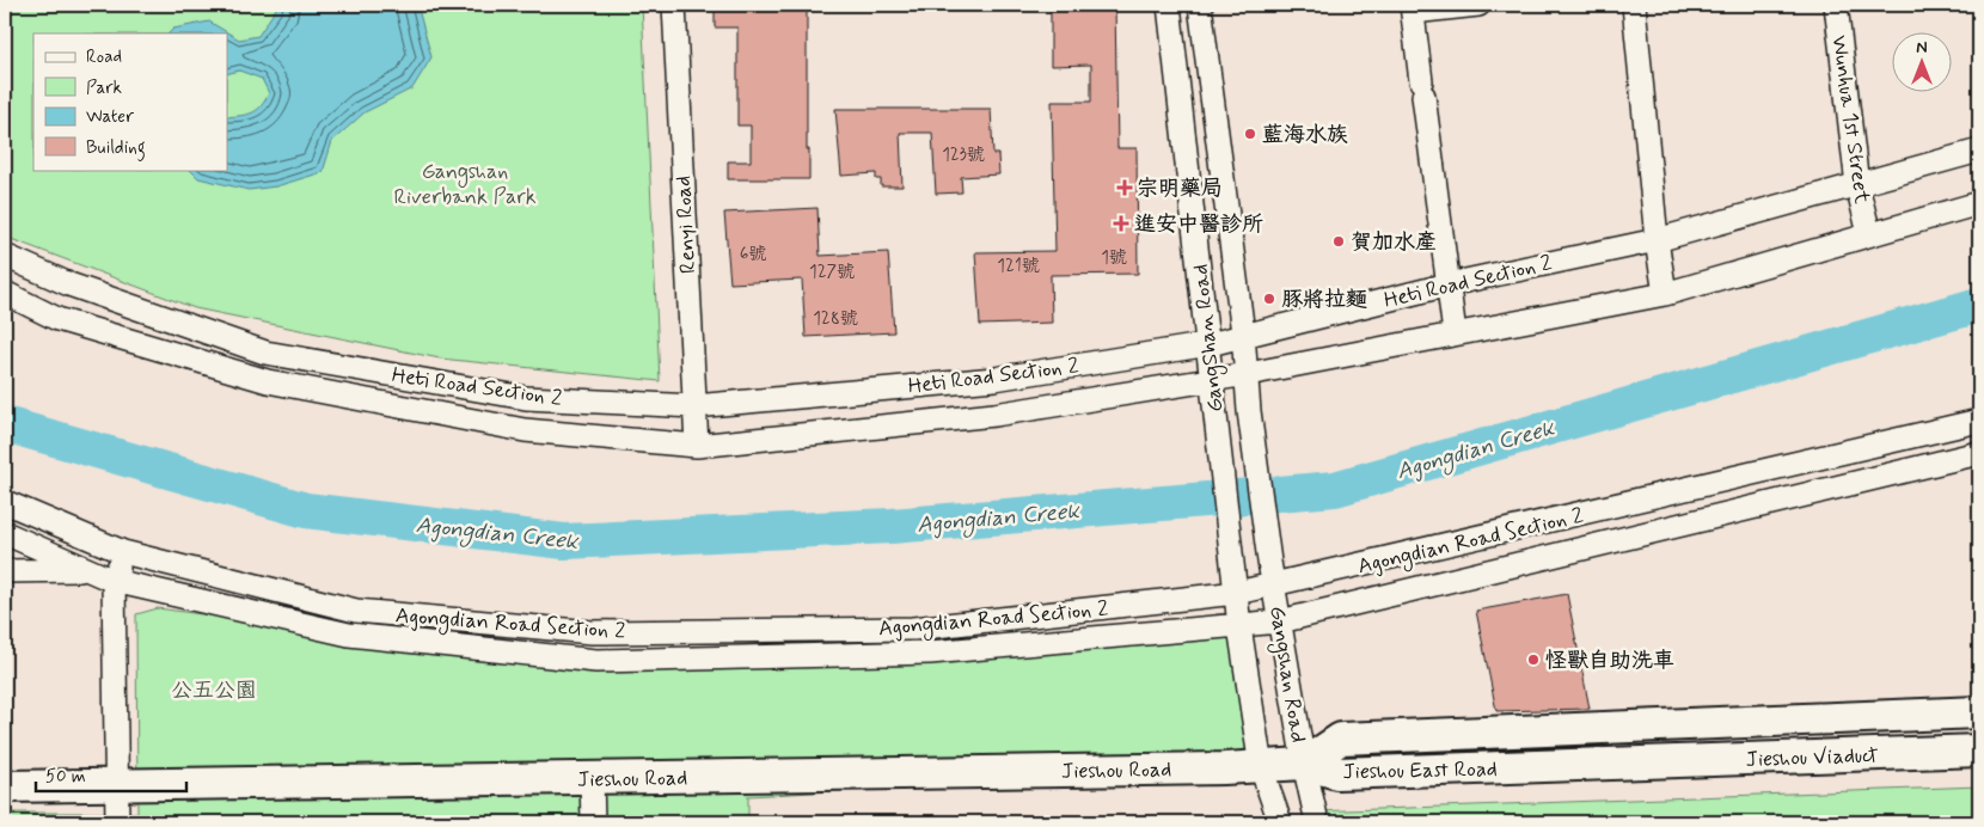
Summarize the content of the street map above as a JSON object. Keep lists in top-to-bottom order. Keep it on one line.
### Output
{"streets":{"main road":["Jieshou Viaduct","Jieshou Road","Jieshou East Road"],"street":["Wunhua 1st Street","Renyi Road","Heti Road Section 2","GangShan Road","Agongdian Road Section 2","Gangshan Road"]},"crossings":[["Wunhua 1st Street","Heti Road Section 2"],["Renyi Road","Heti Road Section 2"],["Heti Road Section 2","GangShan Road"],["GangShan Road","Agongdian Road Section 2"],["GangShan Road","Gangshan Road"],["Agongdian Road Section 2","Gangshan Road"],["Gangshan Road","Jieshou Road"],["Gangshan Road","Jieshou East Road"],["Jieshou Viaduct","Jieshou East Road"],["Jieshou Road","Jieshou East Road"]],"water":["Agongdian Creek"],"parks":["Gangshan Riverbank Park","公五公園"],"places":{"other":["藍海水族","賀加水產","豚將拉麵","怪獸自助洗車"],"health":["宗明藥局","進安中醫診所"]},"house_numbers":["123號","6號","1號","121號","127號","128號"],"legend":["Road","Park","Water","Building"],"scale_bar":"50 m","north":"top"}
